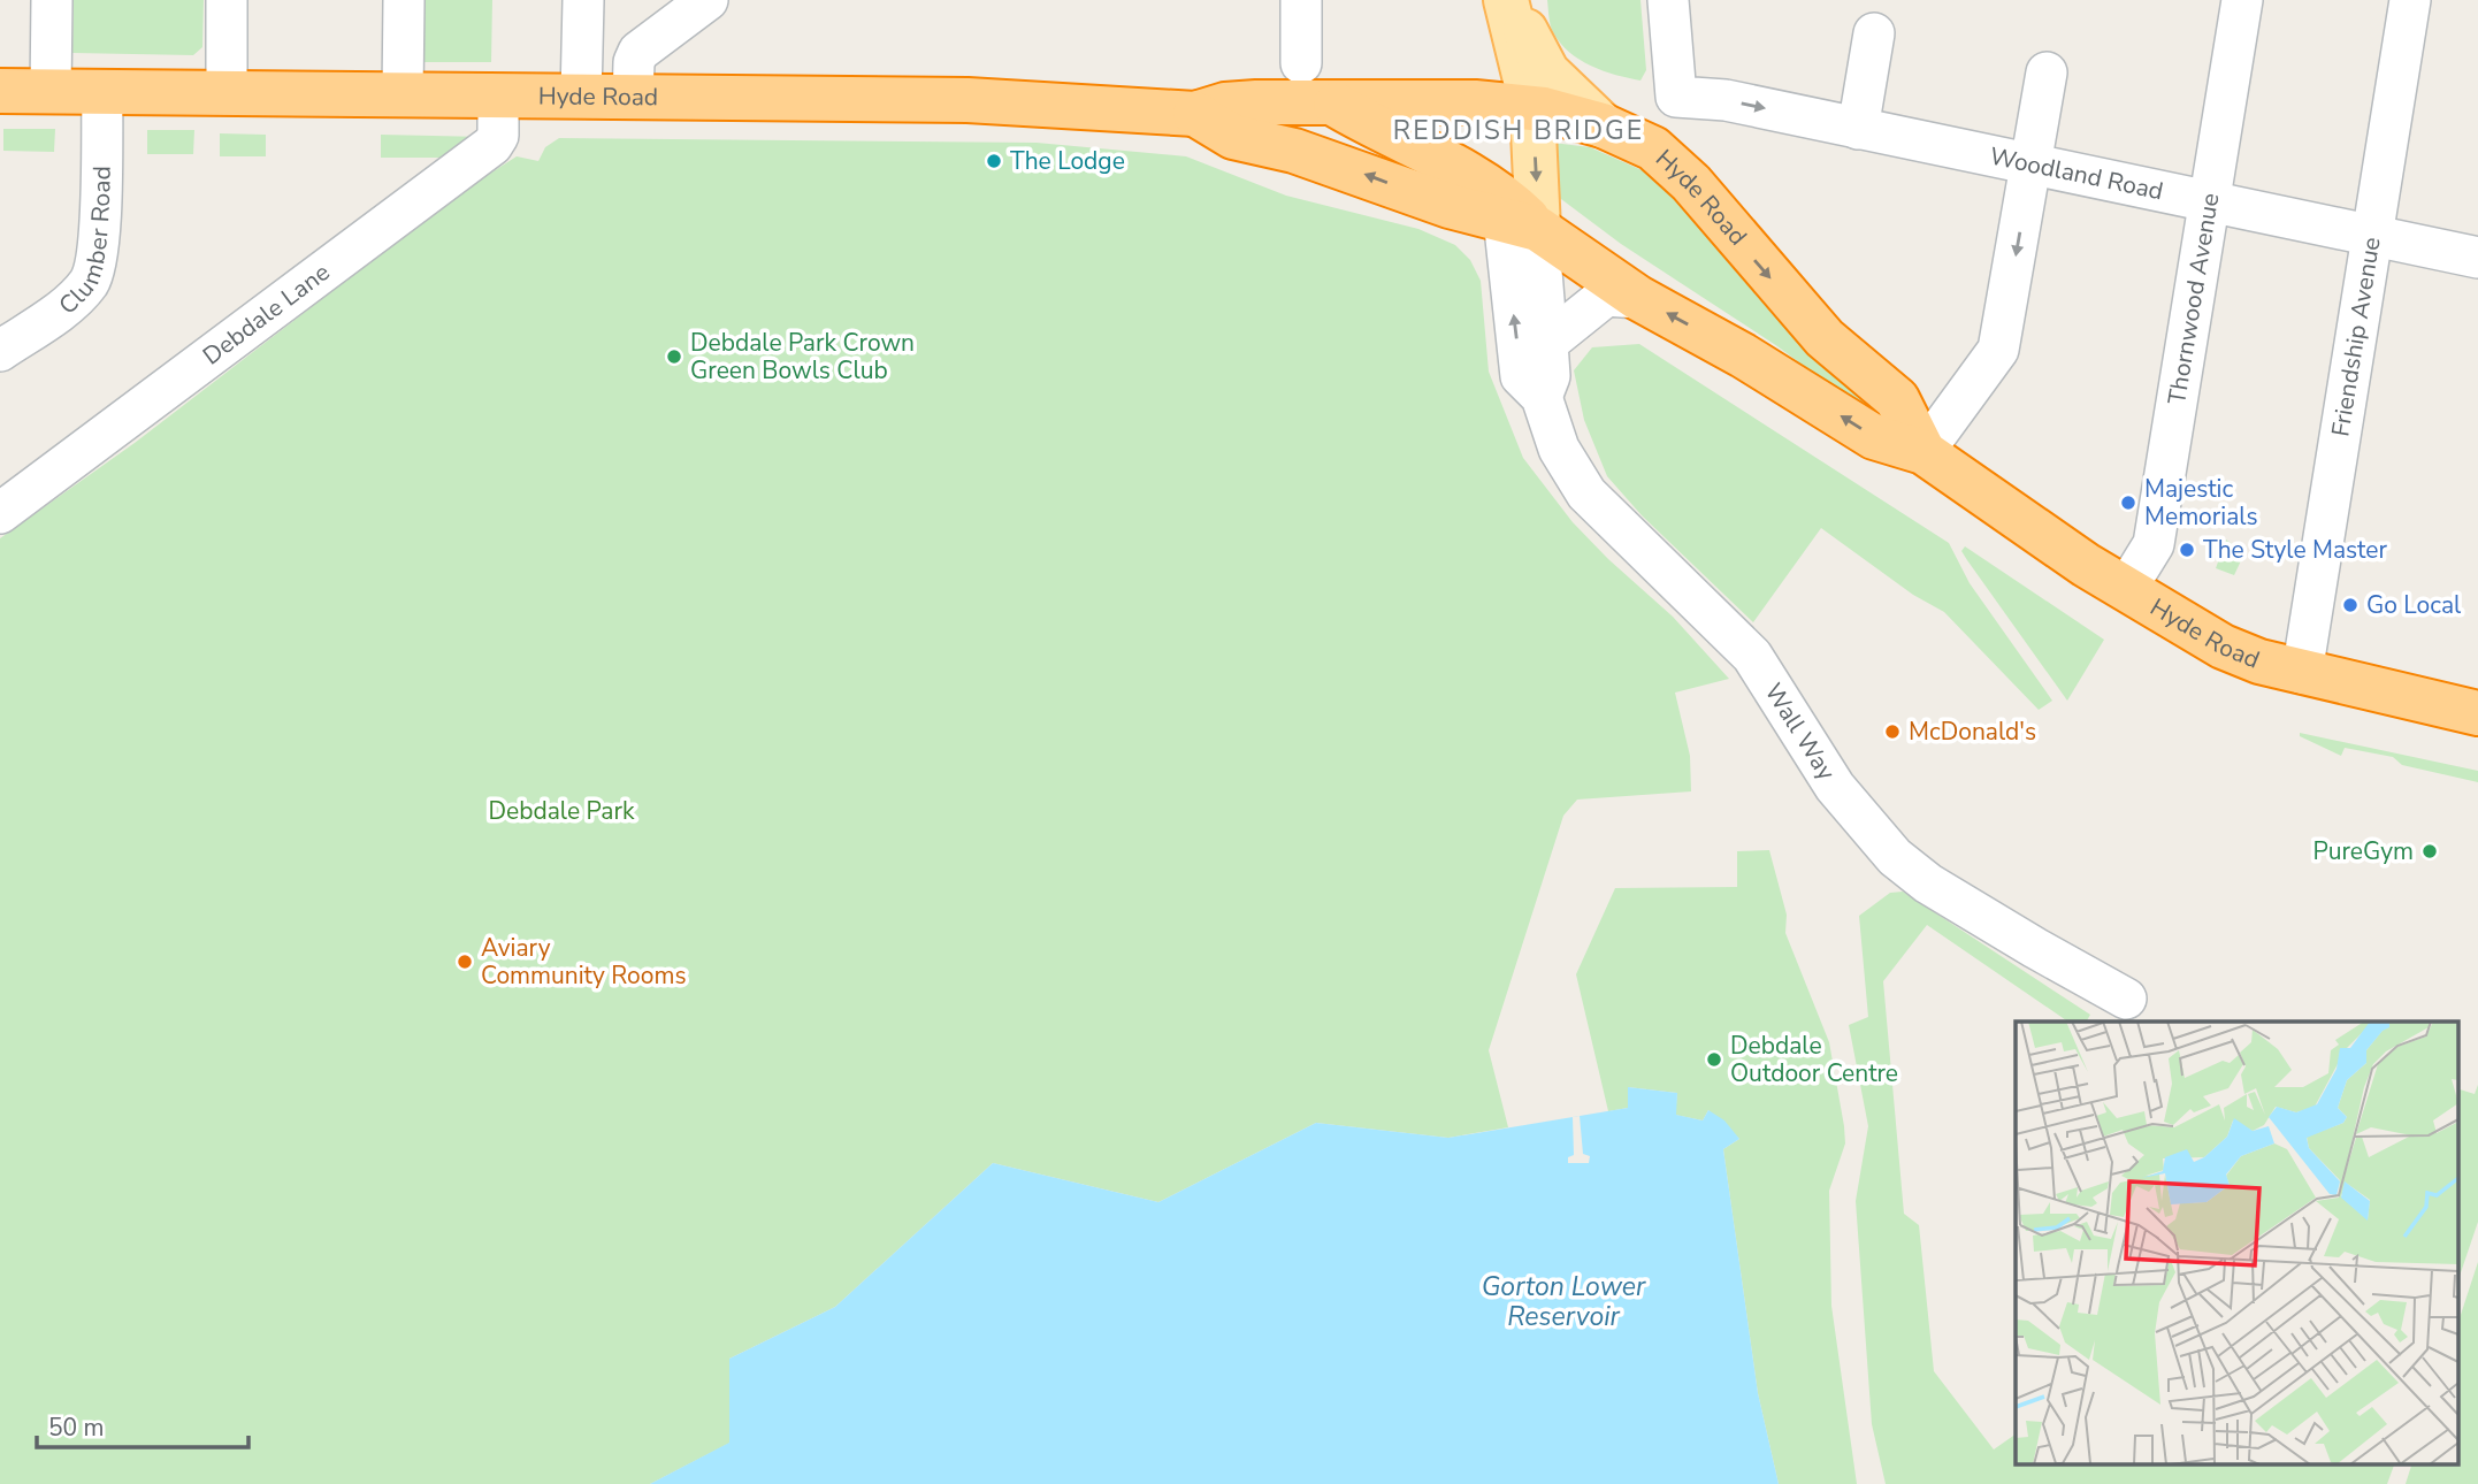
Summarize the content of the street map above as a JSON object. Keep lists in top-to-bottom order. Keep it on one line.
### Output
{"streets":{"highway":["Hyde Road"],"main road":["Wall Way"],"street":["Woodland Road","Clumber Road","Thornwood Avenue","Debdale Lane","Friendship Avenue"]},"crossings":[["Hyde Road","Clumber Road"],["Hyde Road","Thornwood Avenue"],["Hyde Road","Debdale Lane"],["Hyde Road","Friendship Avenue"],["Hyde Road","Wall Way"],["Woodland Road","Thornwood Avenue"],["Woodland Road","Friendship Avenue"]],"districts":["REDDISH BRIDGE"],"water":["Gorton Lower Reservoir"],"parks":["Debdale Park"],"places":["The Lodge","Debdale Park Crown Green Bowls Club","Majestic Memorials","The Style Master","Go Local","McDonald's","PureGym","Aviary Community Rooms","Debdale Outdoor Centre"],"scale_bar":"50 m"}
